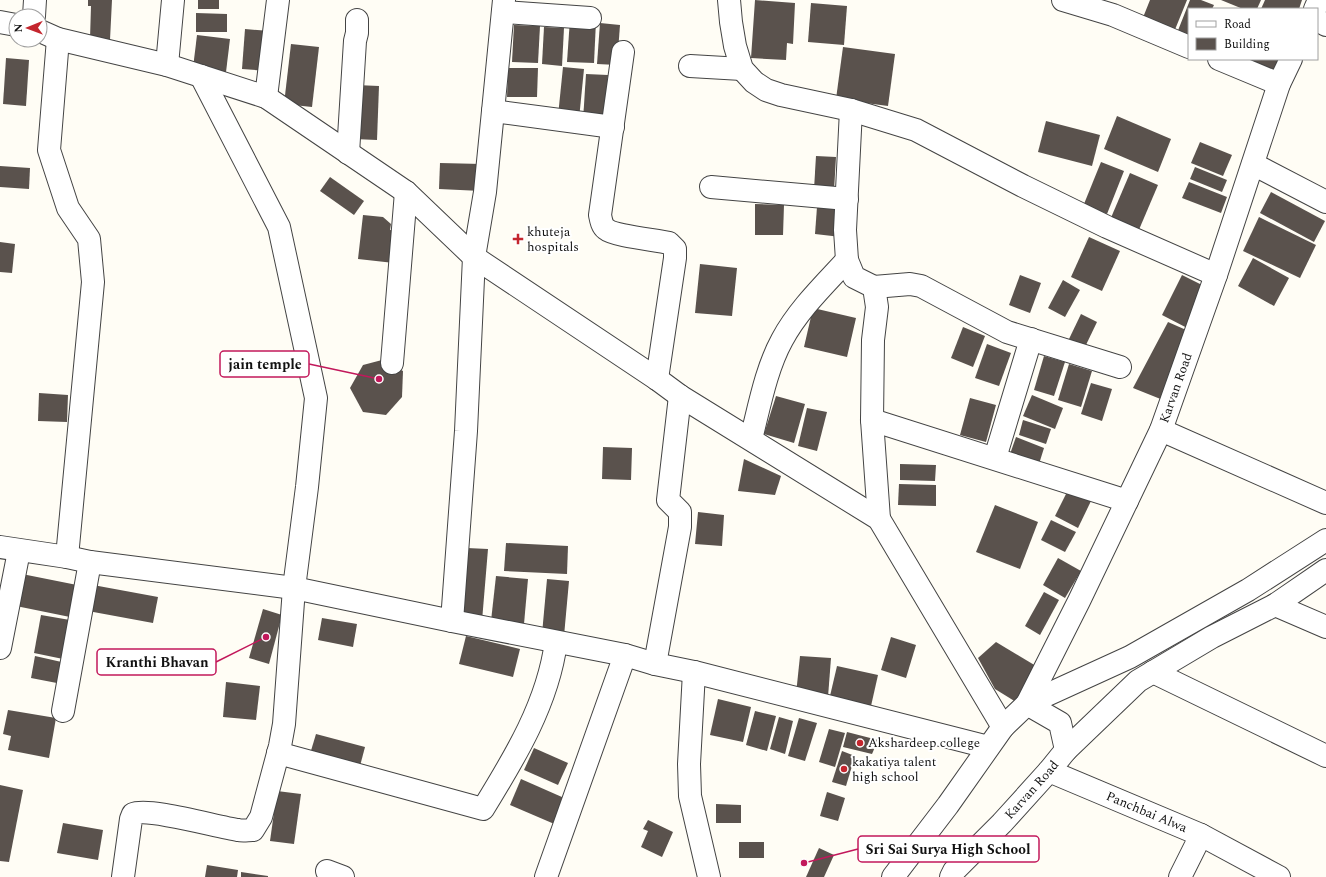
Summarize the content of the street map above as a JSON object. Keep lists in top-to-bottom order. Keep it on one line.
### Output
{"streets":{"street":["Karvan Road","Panchbai Alwa"]},"crossings":[["Karvan Road","Panchbai Alwa"]],"places":{"health":["khuteja hospitals"],"other":["jain temple","Kranthi Bhavan","Akshardeep college","kakatiya talent high school","Sri Sai Surya High School"]},"legend":["Road","Building"],"north":"left"}
